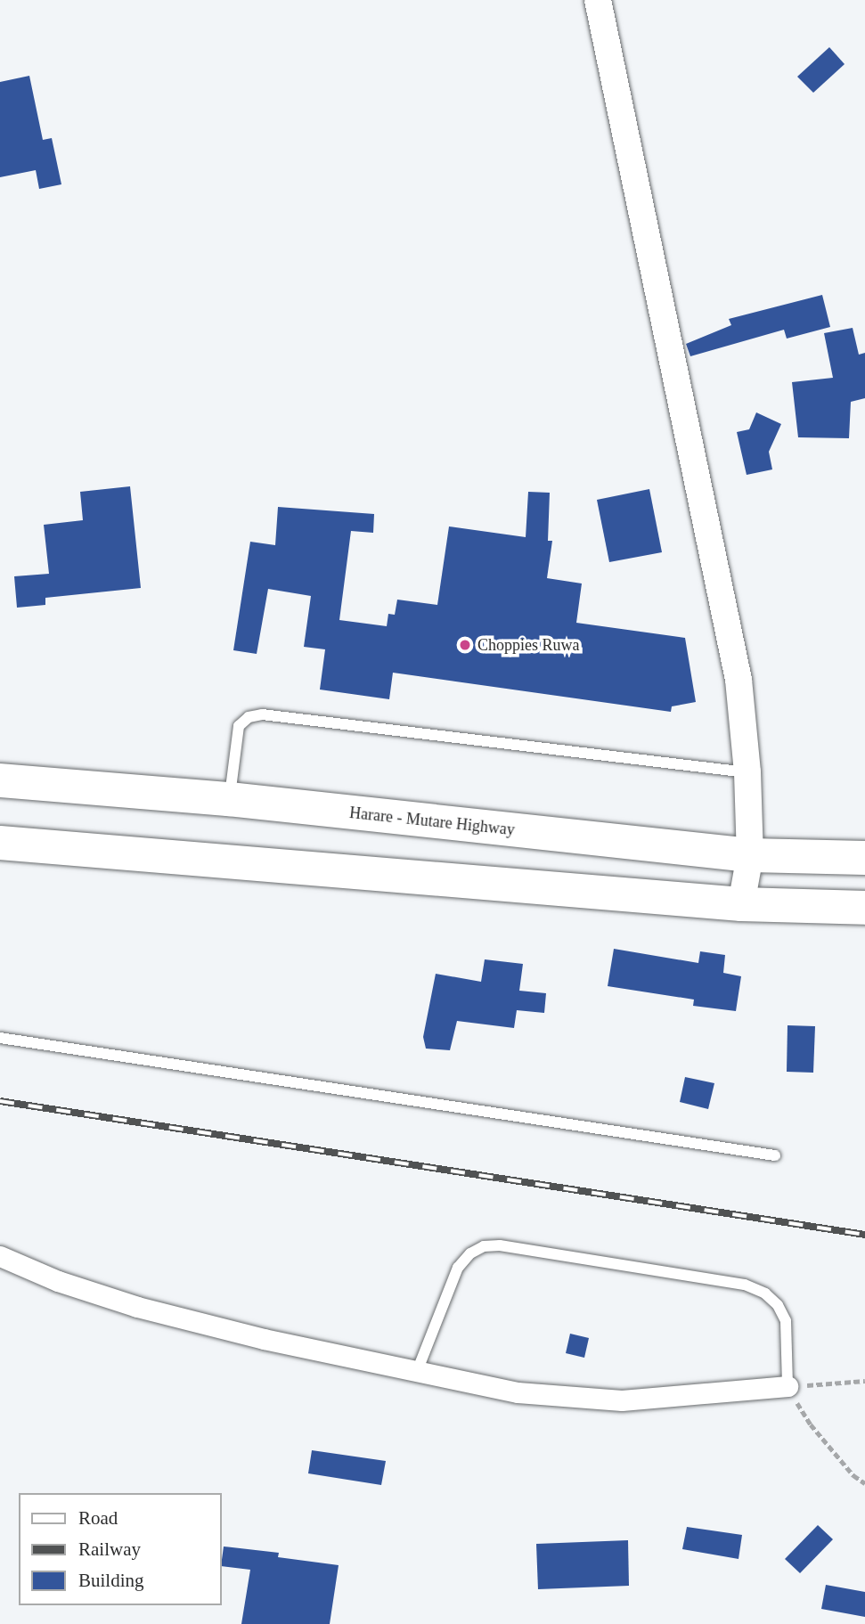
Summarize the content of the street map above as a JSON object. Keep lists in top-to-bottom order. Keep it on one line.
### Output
{"streets":{"highway":["Harare - Mutare Highway"]},"places":["Choppies Ruwa"],"legend":["Road","Railway","Building"]}
